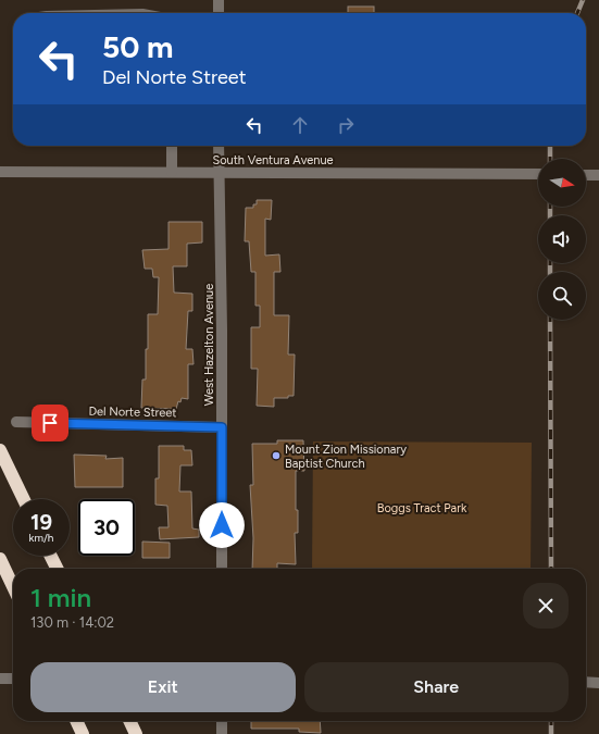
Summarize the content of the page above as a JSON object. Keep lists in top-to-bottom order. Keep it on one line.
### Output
{"streets":{"street":["South Ventura Avenue","West Hazelton Avenue","Del Norte Street"]},"crossings":[["South Ventura Avenue","West Hazelton Avenue"],["West Hazelton Avenue","Del Norte Street"]],"parks":["Boggs Tract Park"],"places":["Mount Zion Missionary Baptist Church"],"north":"right","page":{"turn":["50 m","Del Norte Street"],"speed":"19 km/h","limit":"30","heading":["1 min","130 m · 14:02"],"buttons":["Exit","Share"]}}
